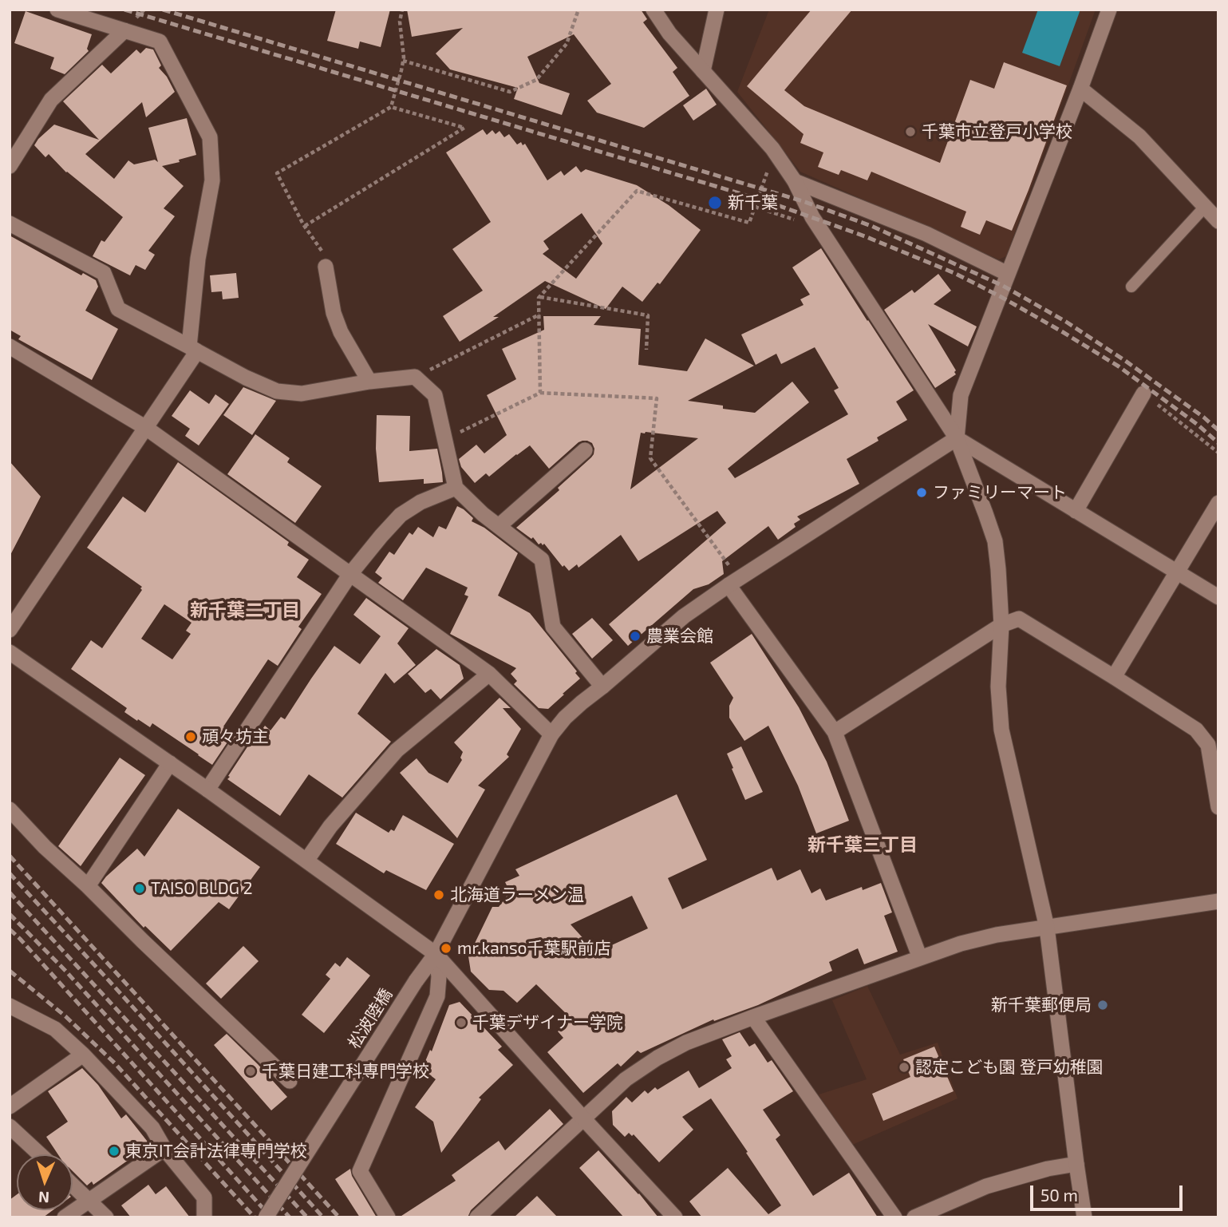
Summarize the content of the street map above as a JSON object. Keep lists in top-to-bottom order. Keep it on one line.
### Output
{"streets":{"street":["松波陸橋"]},"districts":["新千葉二丁目","新千葉三丁目"],"places":["千葉市立登戸小学校","新千葉","ファミリーマート","農業会館","頑々坊主","TAISO BLDG 2","北海道ラーメン温","mr.kanso千葉駅前店","新千葉郵便局","千葉デザイナー学院","認定こども園 登戸幼稚園","千葉日建工科専門学校","東京IT会計法律専門学校"],"scale_bar":"50 m","north":"bottom"}
